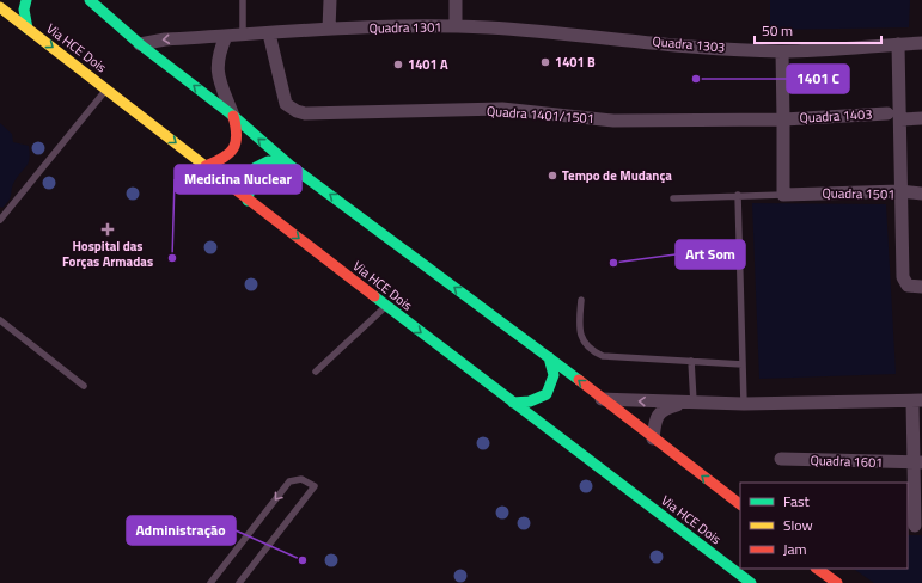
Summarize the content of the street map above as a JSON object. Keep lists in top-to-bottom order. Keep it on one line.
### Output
{"streets":{"main road":["Via HCE Dois"],"street":["Quadra 1301","Quadra 1303","Quadra 1401/1501","Quadra 1403","Quadra 1501","Quadra 1601"]},"crossings":[["Quadra 1301","Quadra 1303"],["Quadra 1301","Quadra 1401/1501"],["Quadra 1303","Quadra 1403"],["Quadra 1401/1501","Quadra 1403"],["Quadra 1403","Quadra 1501"]],"places":{"other":["1401 B","1401 A","1401 C","Tempo de Mudança","Medicina Nuclear","Art Som","Administração"],"health":["Hospital das Forças Armadas"]},"legend":["Fast","Slow","Jam"],"scale_bar":"50 m"}
